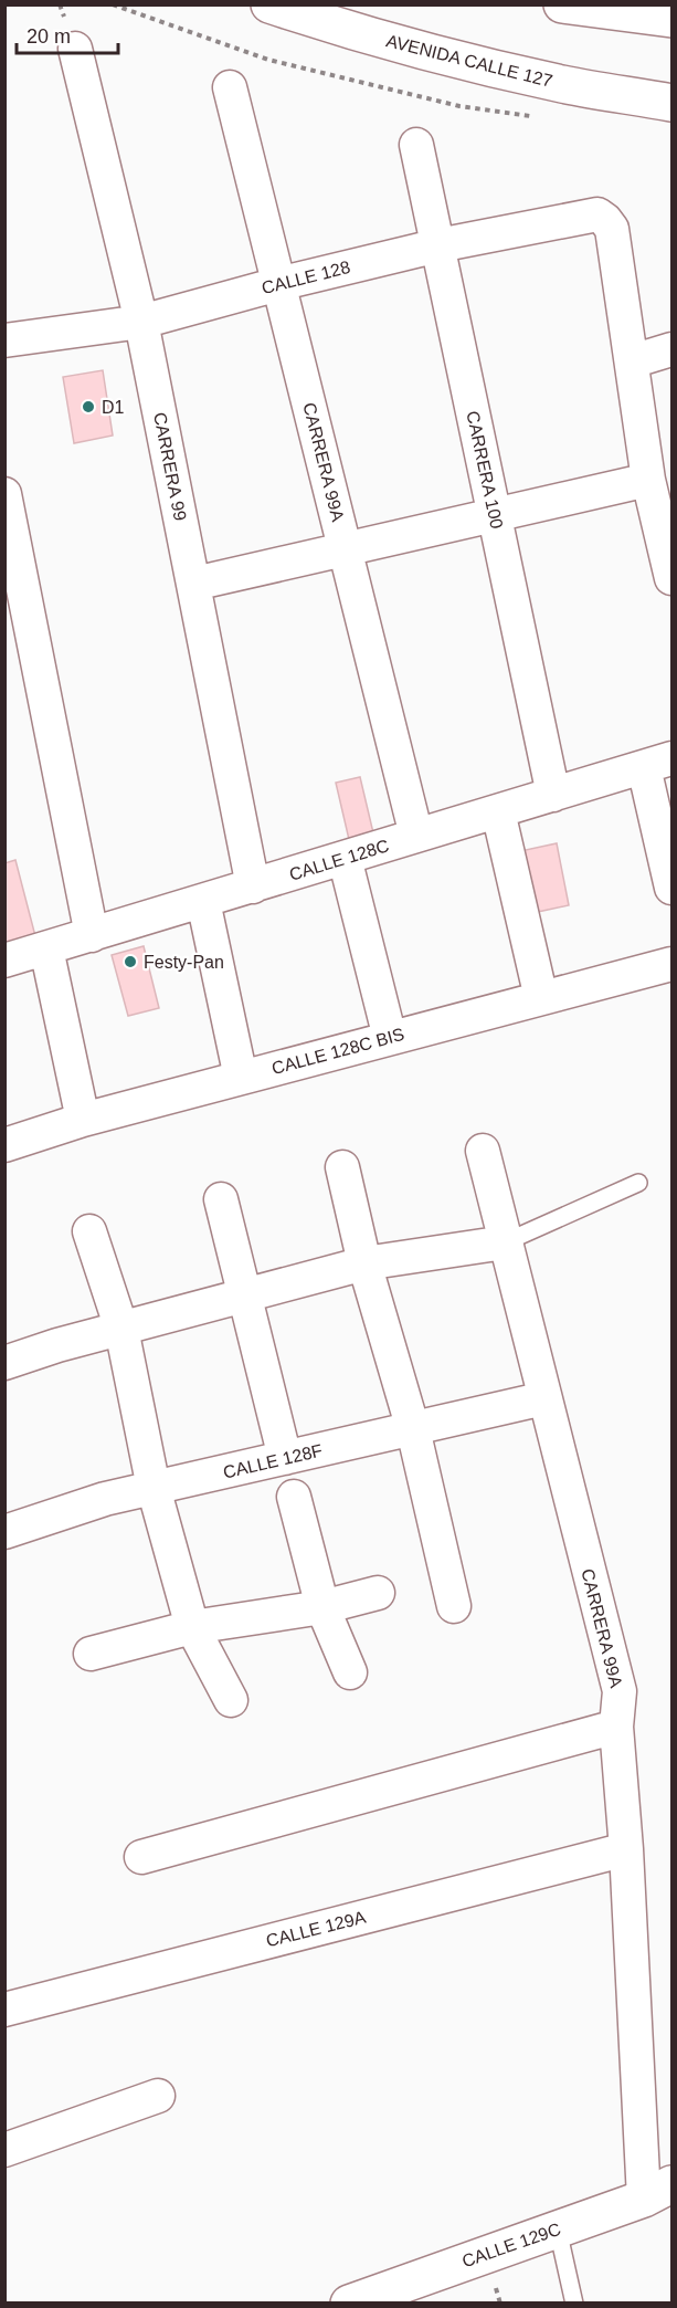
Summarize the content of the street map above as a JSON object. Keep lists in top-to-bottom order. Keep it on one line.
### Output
{"streets":{"main road":["AVENIDA CALLE 127","CALLE 129C"],"street":["CALLE 128","CARRERA 99A","CARRERA 99","CARRERA 100","CALLE 128C","CALLE 128C BIS","CALLE 128F","CALLE 129A"]},"crossings":[["CALLE 128","CARRERA 99A"],["CALLE 128","CARRERA 99"],["CALLE 128","CARRERA 100"],["CARRERA 99A","CALLE 128C"],["CARRERA 99A","CALLE 128F"],["CARRERA 99A","CALLE 129A"],["CARRERA 99A","CALLE 129C"],["CARRERA 99","CALLE 128C"],["CARRERA 100","CALLE 128C"]],"places":["D1","Festy-Pan"],"scale_bar":"20 m"}
